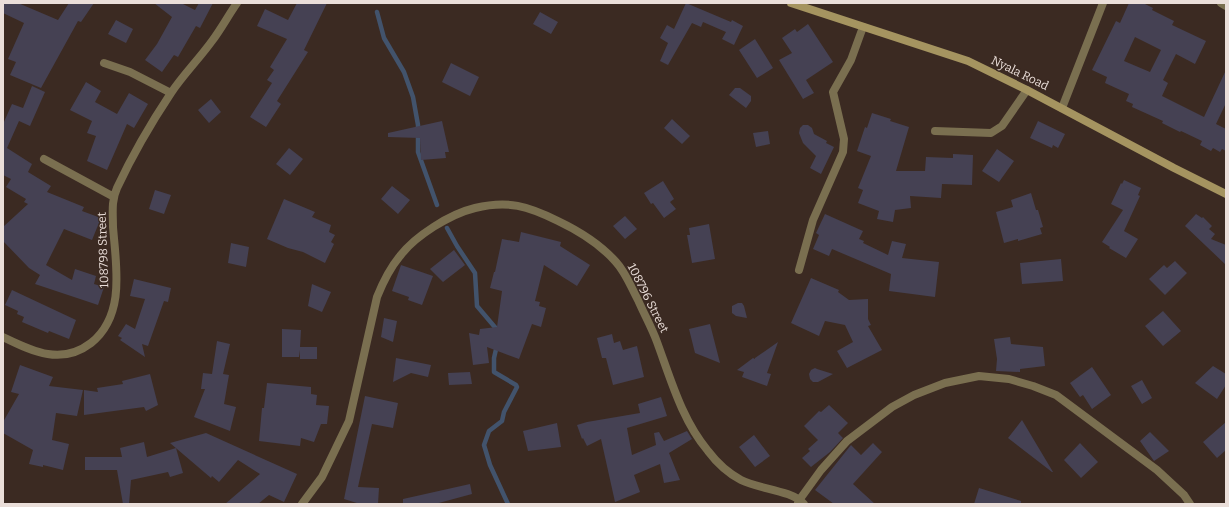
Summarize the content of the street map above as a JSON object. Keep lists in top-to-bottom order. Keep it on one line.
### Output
{"streets":{"street":["Nyala Road","108798 Street","108796 Street"]}}
